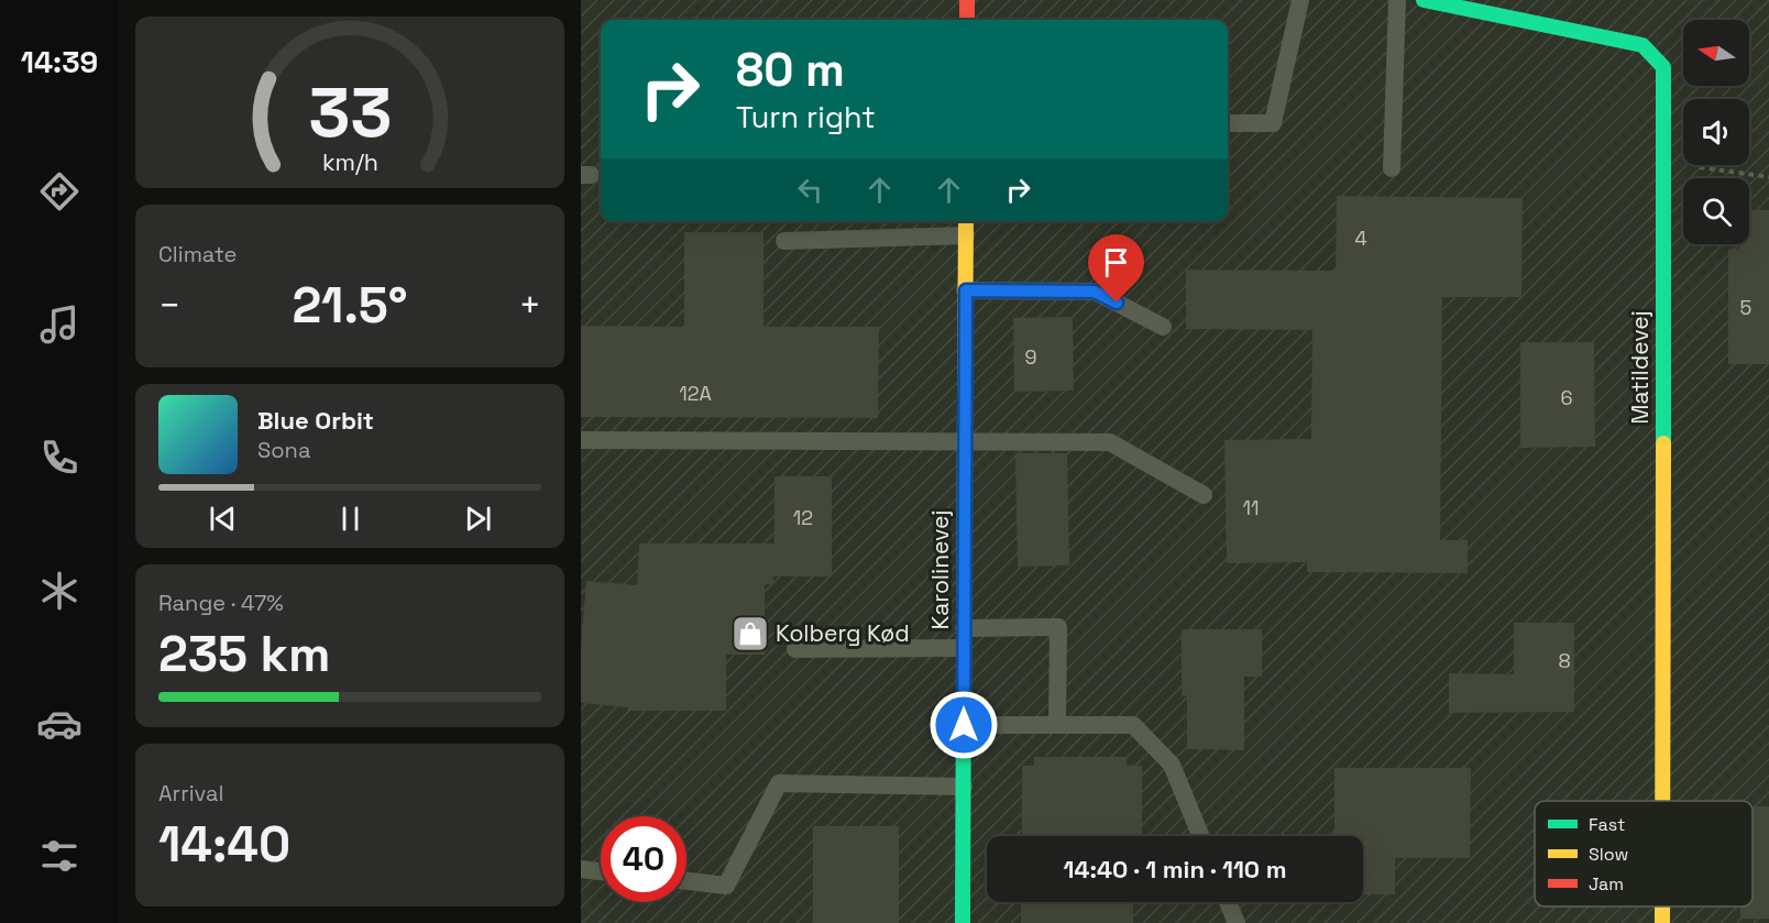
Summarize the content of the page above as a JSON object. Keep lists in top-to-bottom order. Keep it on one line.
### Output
{"streets":{"street":["Matildevej","Karolinevej"]},"places":{"shop":["Kolberg Kød"]},"house_numbers":["4","5","9","12A","6","11","12","8"],"legend":["Fast","Slow","Jam"],"north":"left","page":{"tabs":"14:39","turn":["80 m","Turn right"],"tile":["Climate",["Range · 47%","235 km"],["Arrival","14:40"]],"heat":["−","21.5°","+"],"song":["Blue Orbit","Sona"],"limit":"40","trip":"14:40 · 1 min · 110 m","gauge":["33","km/h"]}}
